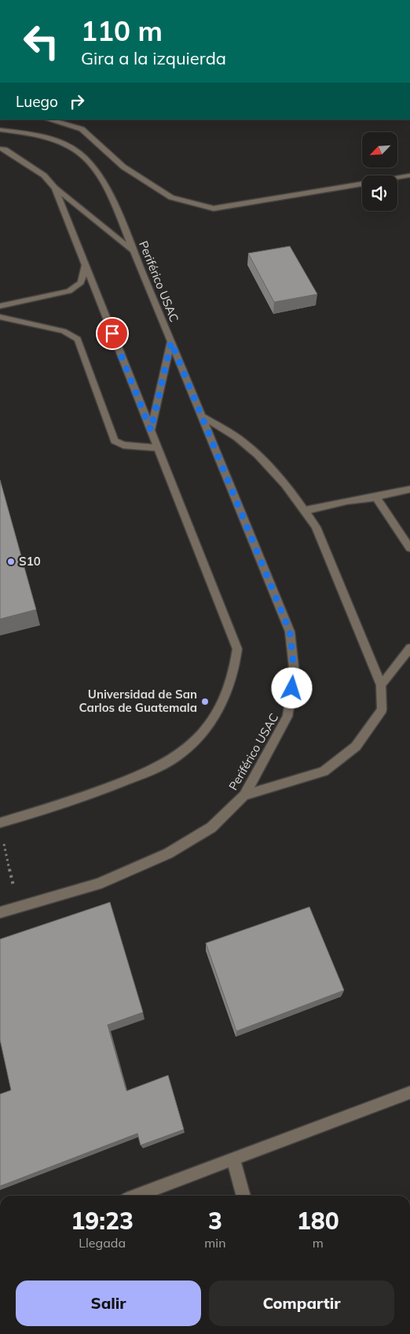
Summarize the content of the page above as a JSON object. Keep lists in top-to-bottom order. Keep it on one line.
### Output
{"streets":{"street":["Periférico USAC"]},"places":["S10","Universidad de San Carlos de Guatemala"],"north":"bottom left","page":{"turn":["110 m","Gira a la izquierda"],"then":"Luego","eta":["19:23","Llegada","3","min","180","m"],"buttons":["Salir","Compartir"]}}
